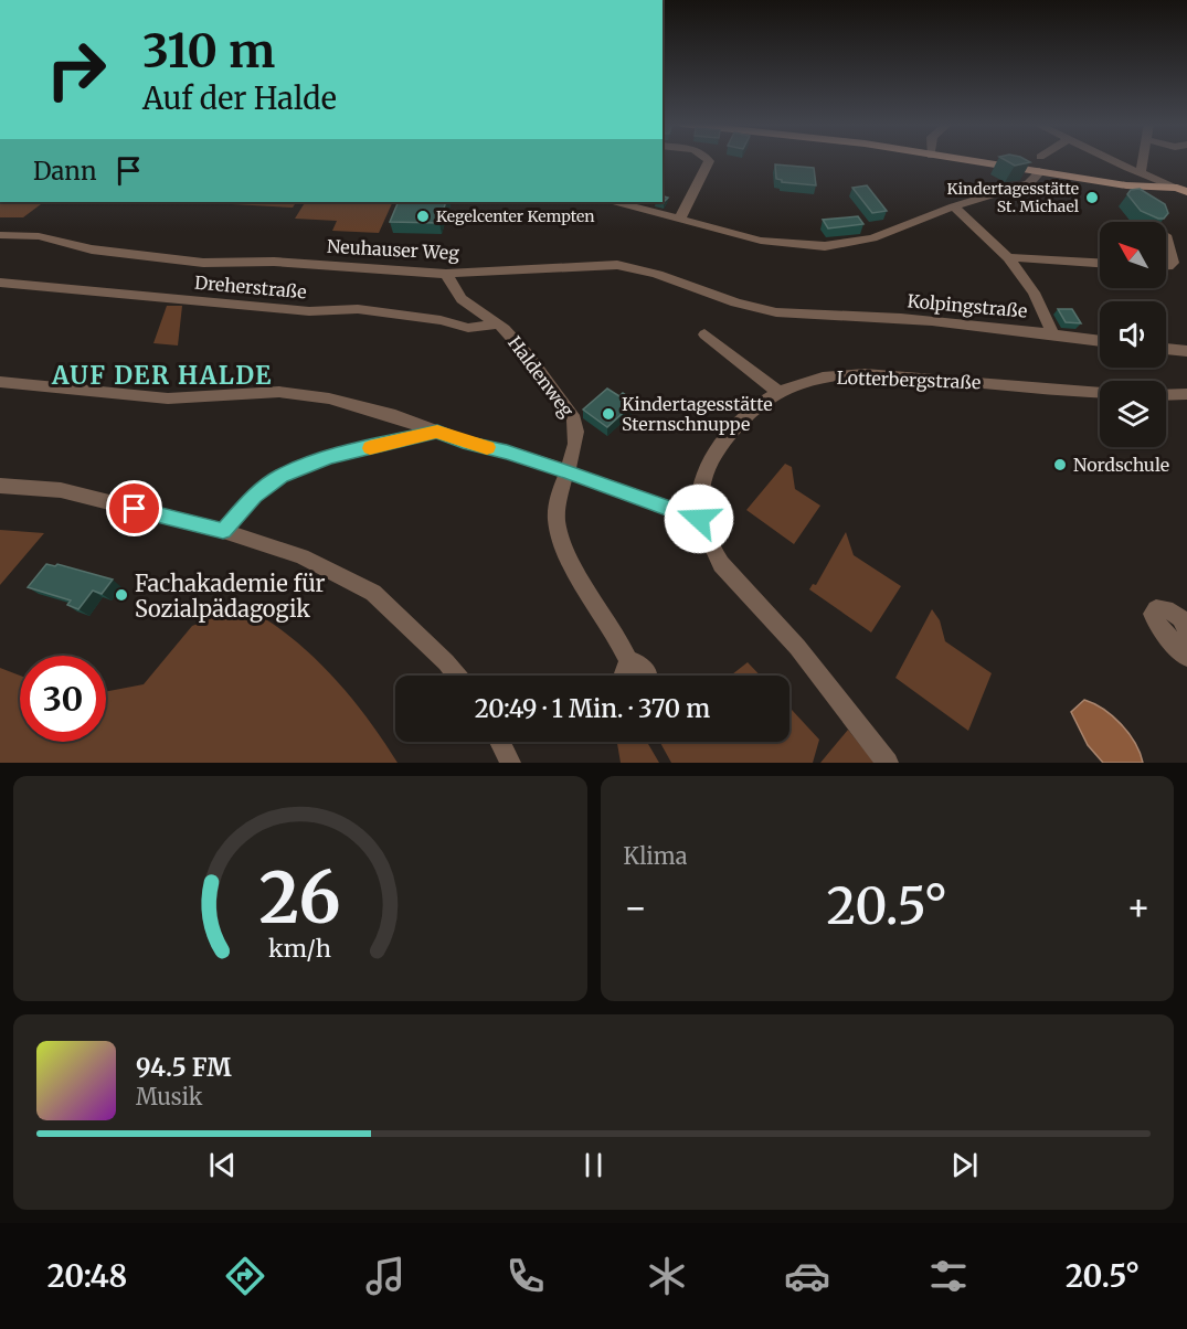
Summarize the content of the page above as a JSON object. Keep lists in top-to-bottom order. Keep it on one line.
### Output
{"streets":{"street":["Neuhauser Weg","Dreherstraße","Kolpingstraße","Haldenweg","Lotterbergstraße"]},"crossings":[["Neuhauser Weg","Kolpingstraße"],["Neuhauser Weg","Haldenweg"],["Dreherstraße","Haldenweg"]],"districts":["AUF DER HALDE"],"places":["Kindertagesstätte St. Michael","Kegelcenter Kempten","Kindertagesstätte Sternschnuppe","Nordschule","Fachakademie für Sozialpädagogik"],"north":"top left","page":{"turn":["310 m","Auf der Halde"],"then":"Dann","limit":"30","trip":"20:49 · 1 Min. · 370 m","tile":"Klima","heat":["−","20.5°","+"],"song":["94.5 FM","Musik"],"tabs":["20:48","20.5°"],"gauge":["26","km/h"]}}
